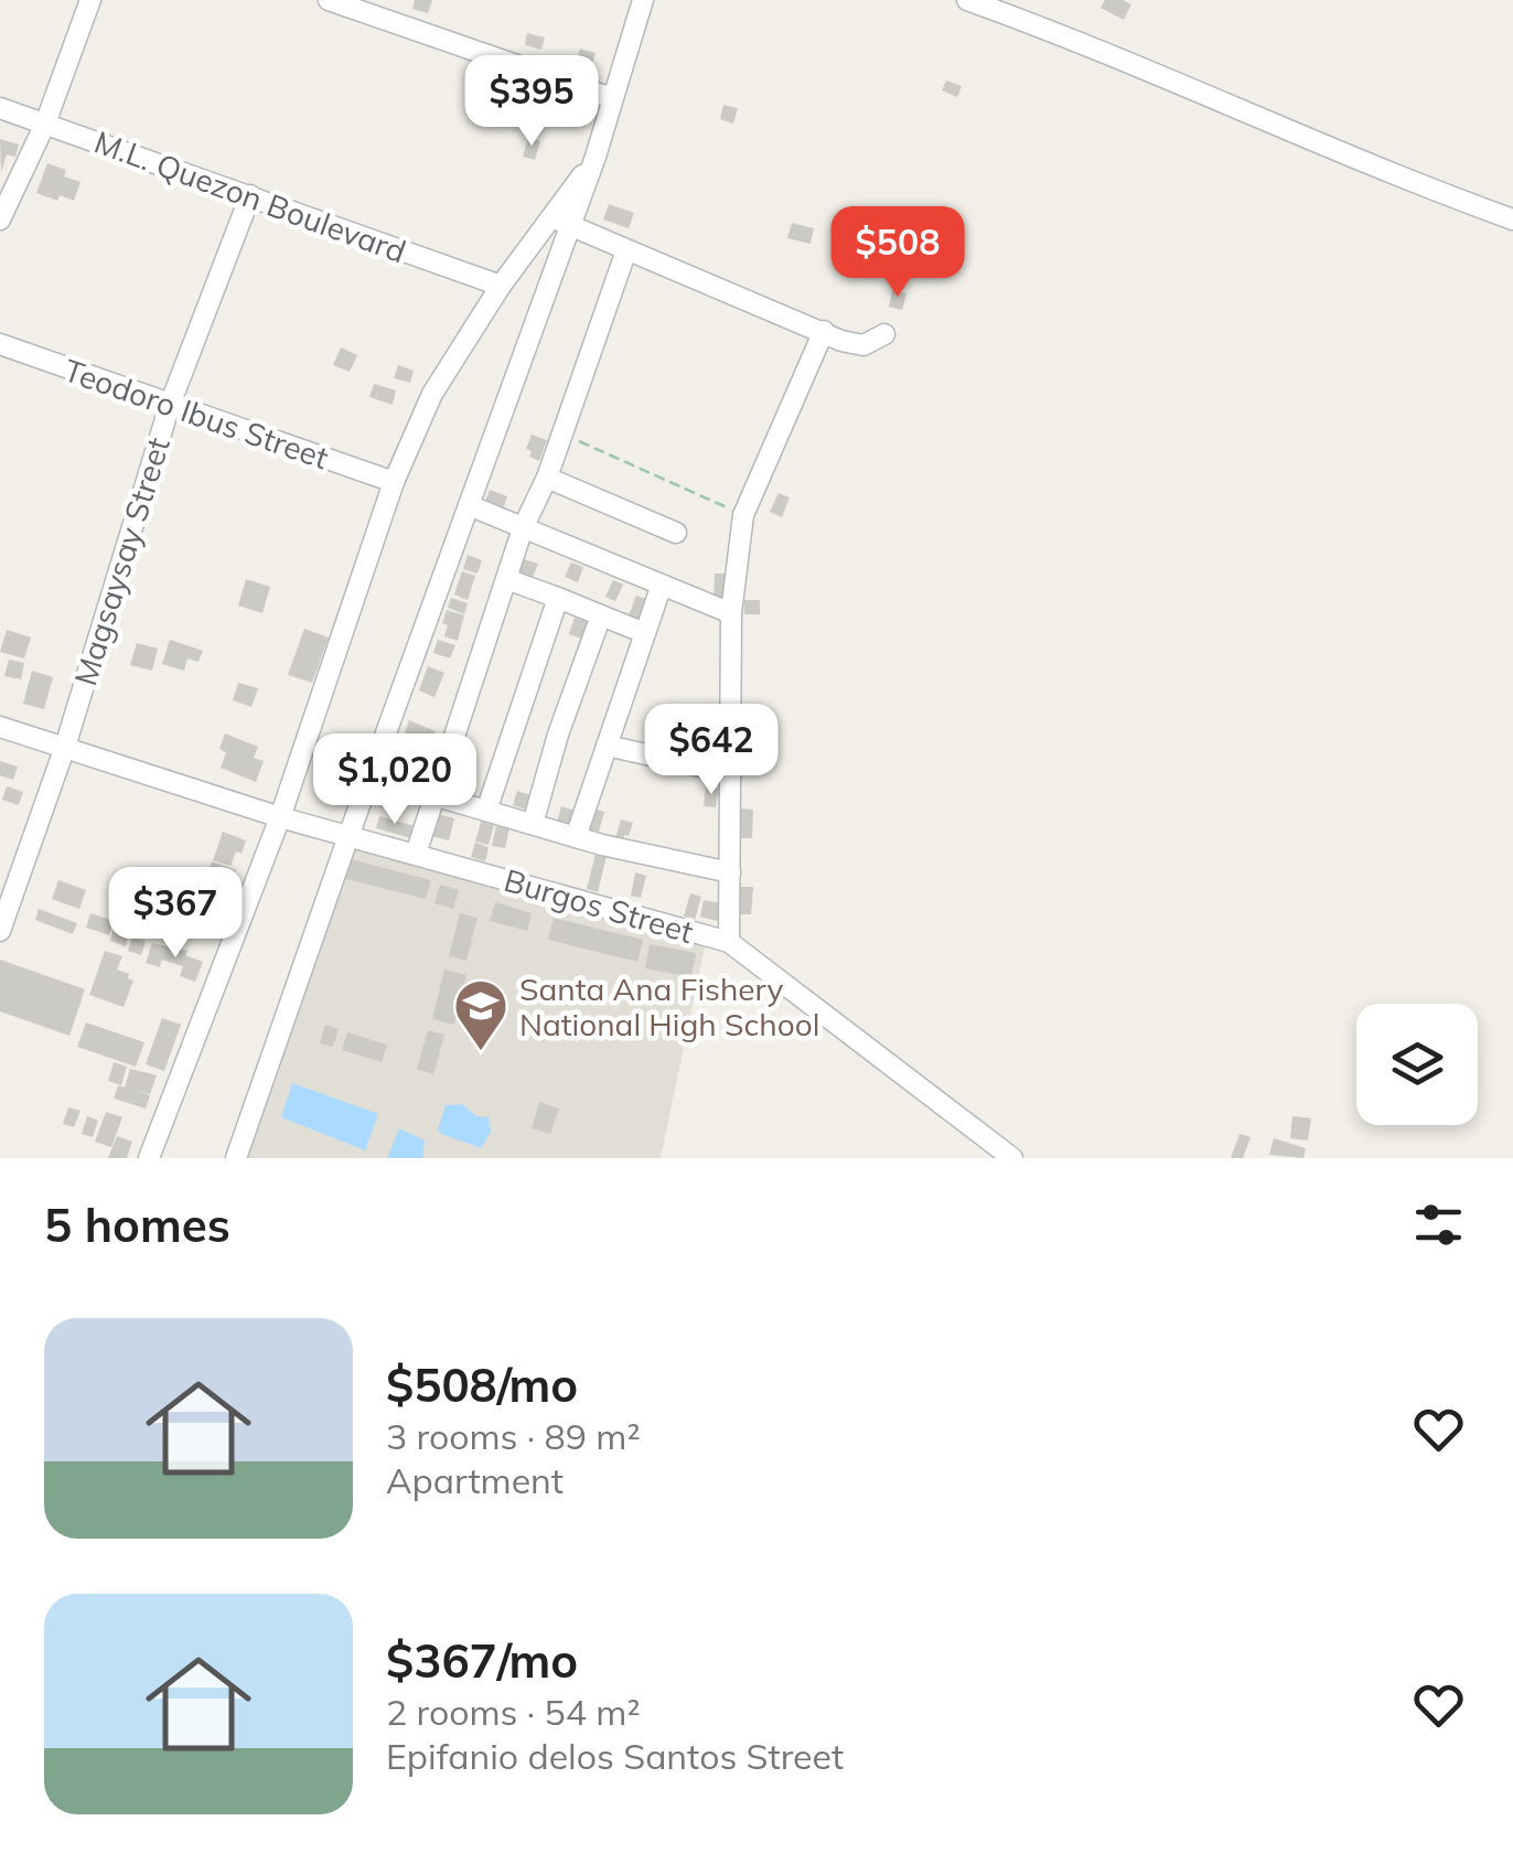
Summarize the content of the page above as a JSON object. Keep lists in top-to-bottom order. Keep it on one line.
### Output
{"streets":{"street":["M.L. Quezon Boulevard","Teodoro Ibus Street","Magsaysay Street","Burgos Street"]},"crossings":[["M.L. Quezon Boulevard","Magsaysay Street"],["Teodoro Ibus Street","Magsaysay Street"],["Magsaysay Street","Burgos Street"]],"places":{"school or university":["Santa Ana Fishery National High School"]},"page":{"price":["$395","$508","$642","$1,020","$367"],"heading":"5 homes","list":[{"name":"$508/mo","note":"3 rooms · 89 m² · Apartment"},{"name":"$367/mo","note":"2 rooms · 54 m² · Epifanio delos Santos Street"}]}}
